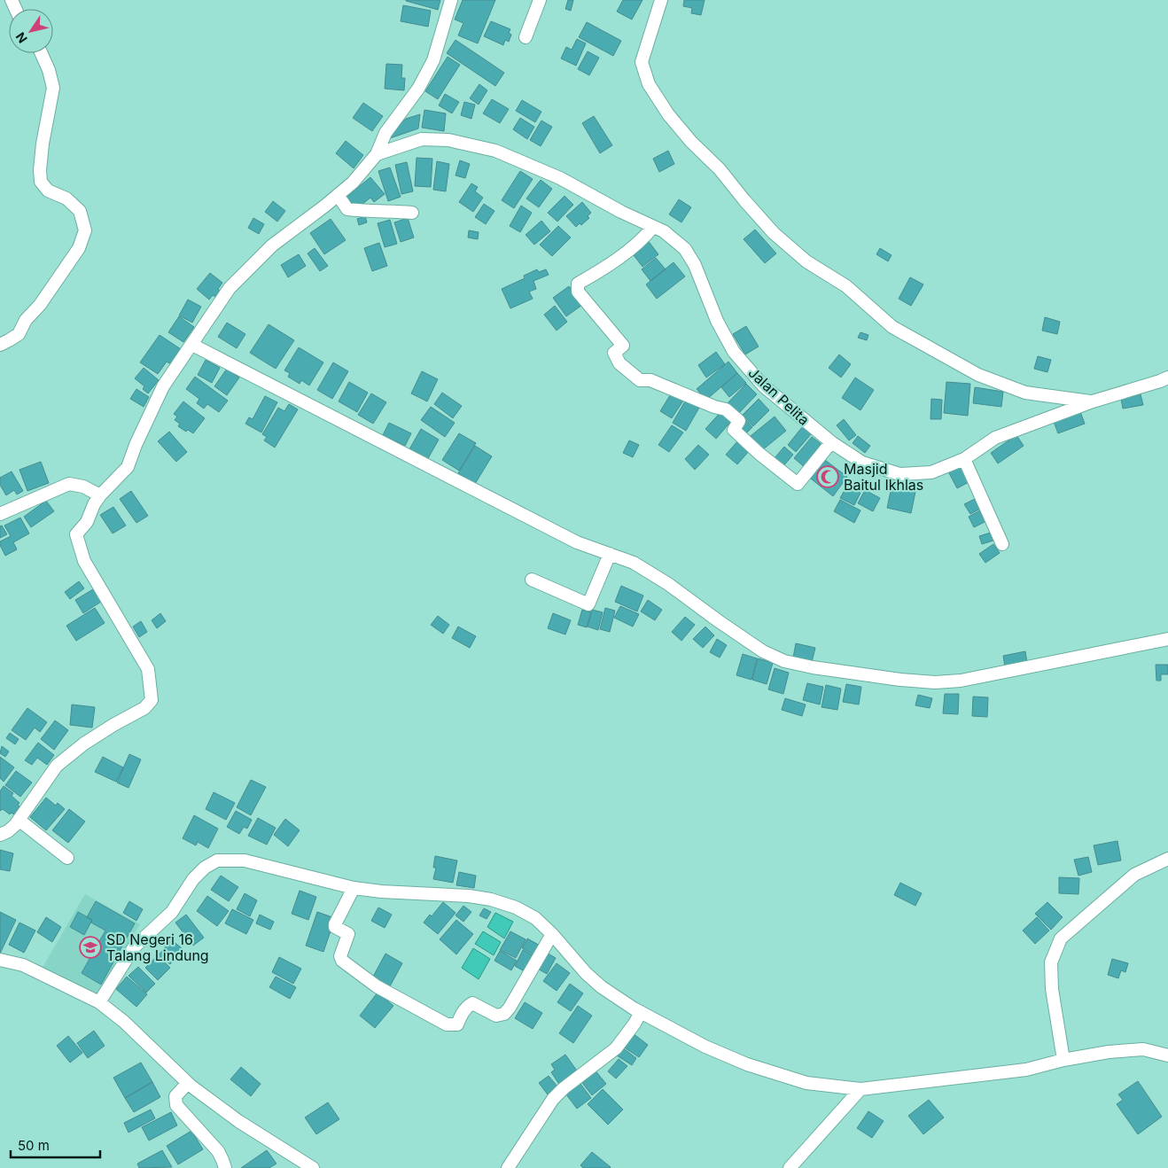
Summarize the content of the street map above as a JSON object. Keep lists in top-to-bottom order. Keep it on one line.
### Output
{"streets":{"street":["Jalan Pelita"]},"places":{"mosque":["Masjid Baitul Ikhlas"],"school or university":["SD Negeri 16 Talang Lindung"]},"scale_bar":"50 m","north":"bottom left"}
